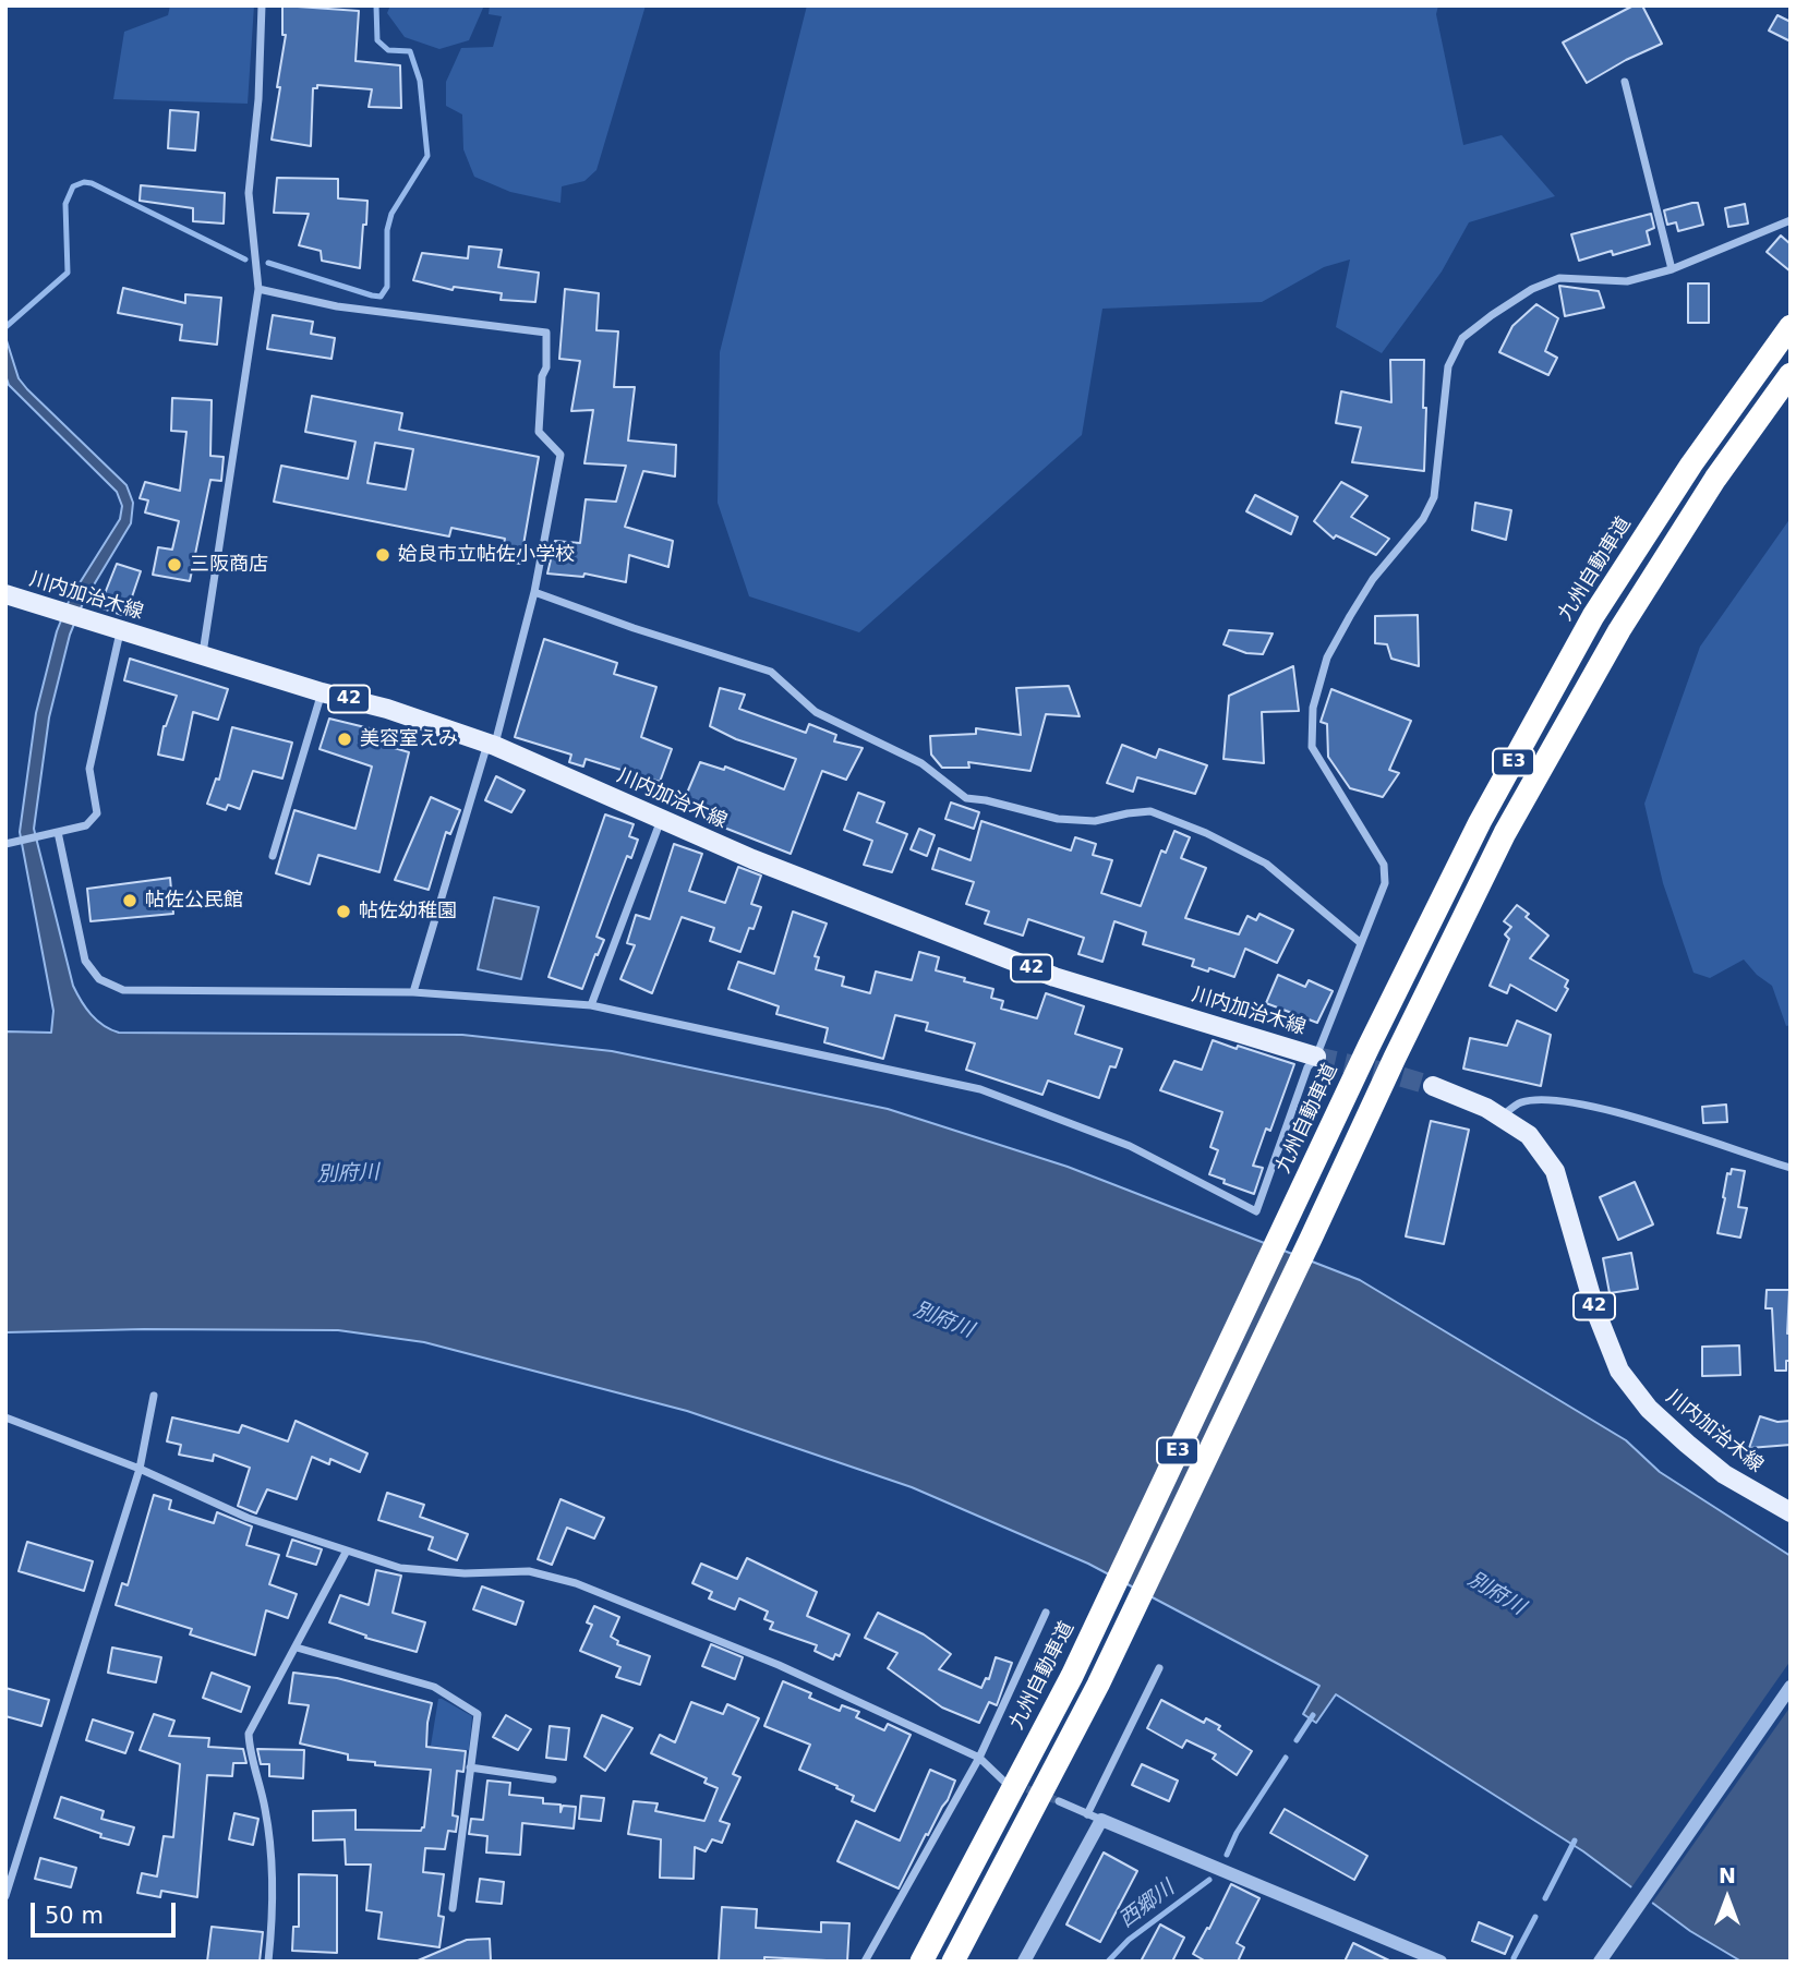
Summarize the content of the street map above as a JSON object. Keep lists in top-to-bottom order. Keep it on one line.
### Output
{"streets":{"highway":["九州自動車道","E3"],"main road":["川内加治木線","42"]},"water":["別府川","西郷川"],"places":["姶良市立帖佐小学校","三阪商店","美容室えみ","帖佐公民館","帖佐幼稚園"],"scale_bar":"50 m","north":"top"}
